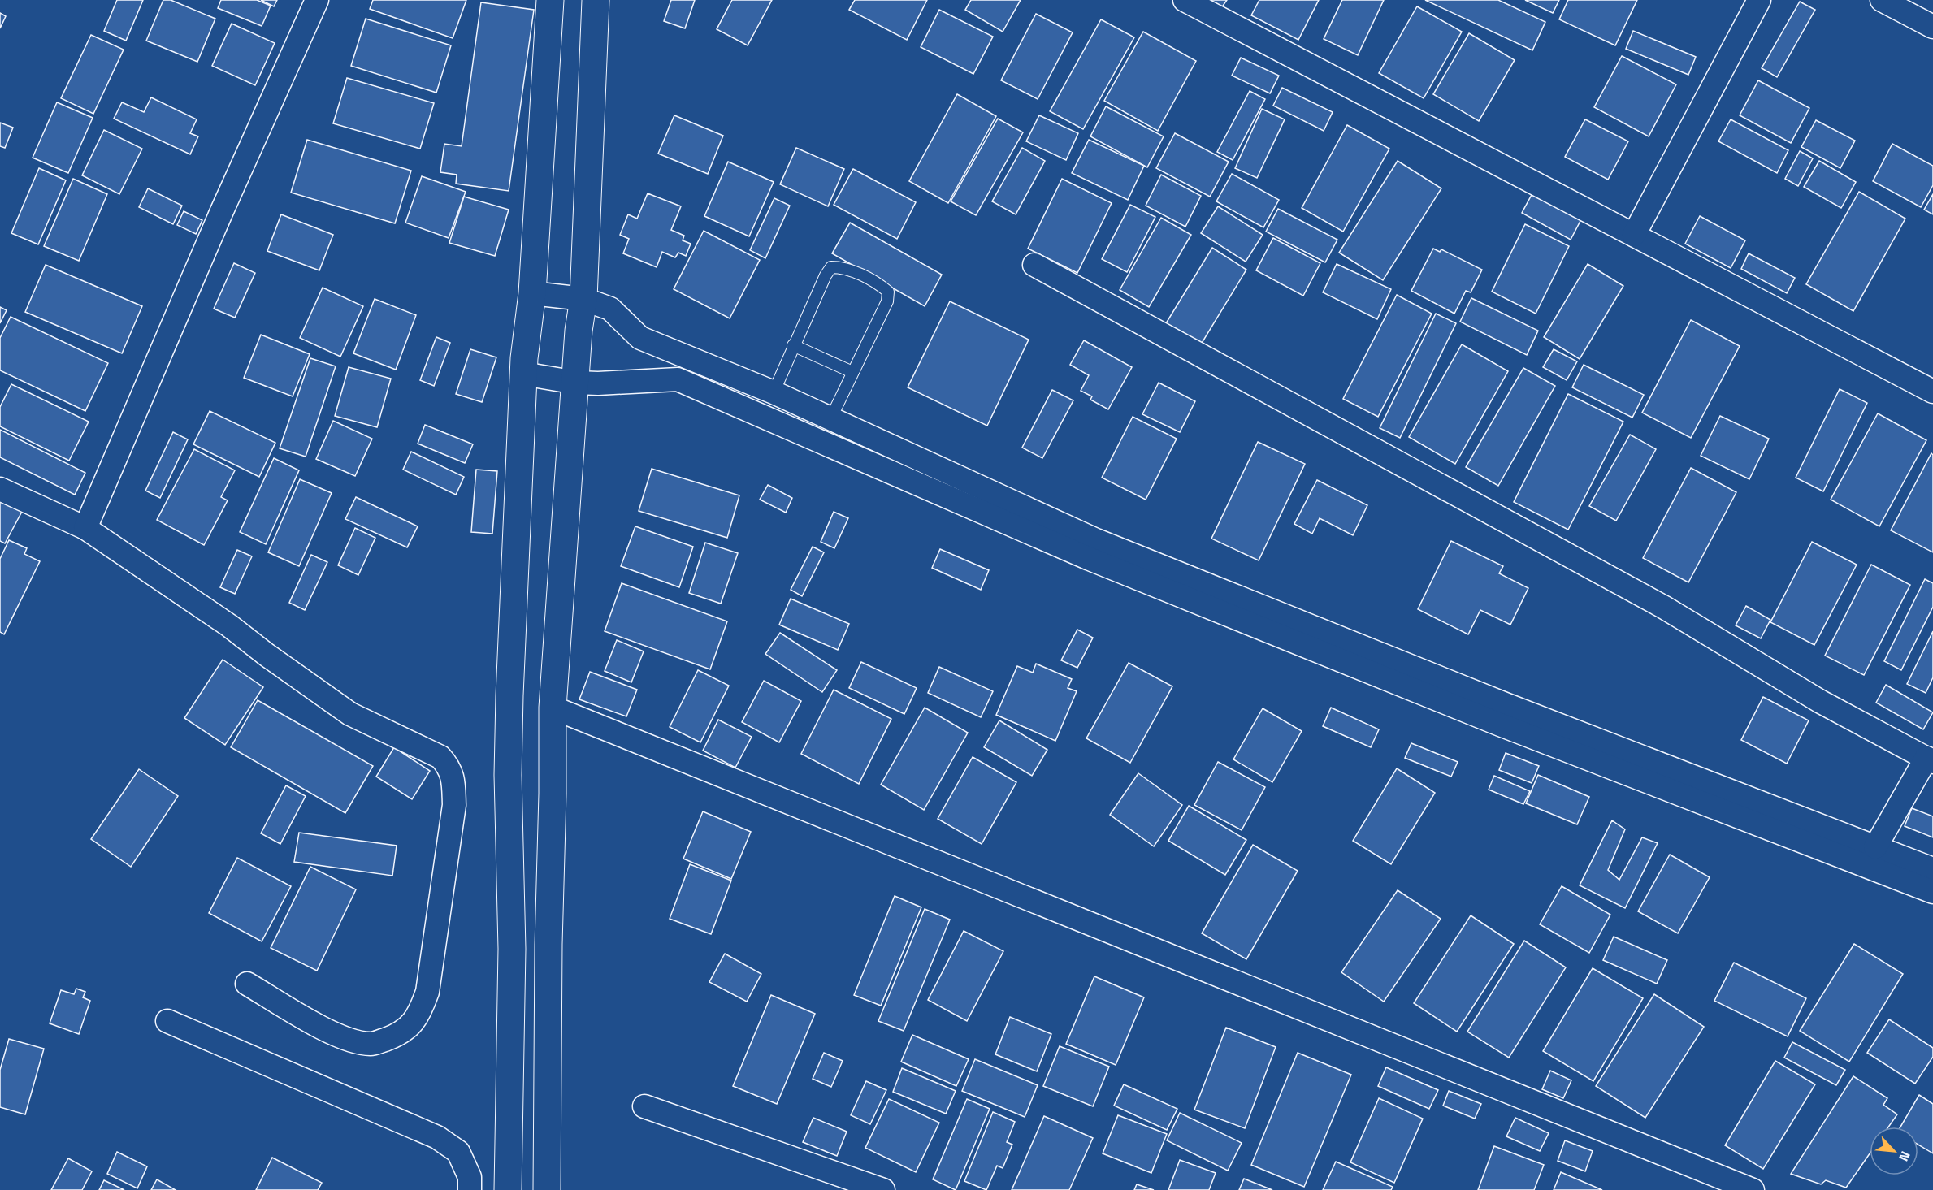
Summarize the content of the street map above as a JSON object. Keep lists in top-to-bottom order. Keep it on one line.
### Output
{"north":"bottom right"}
